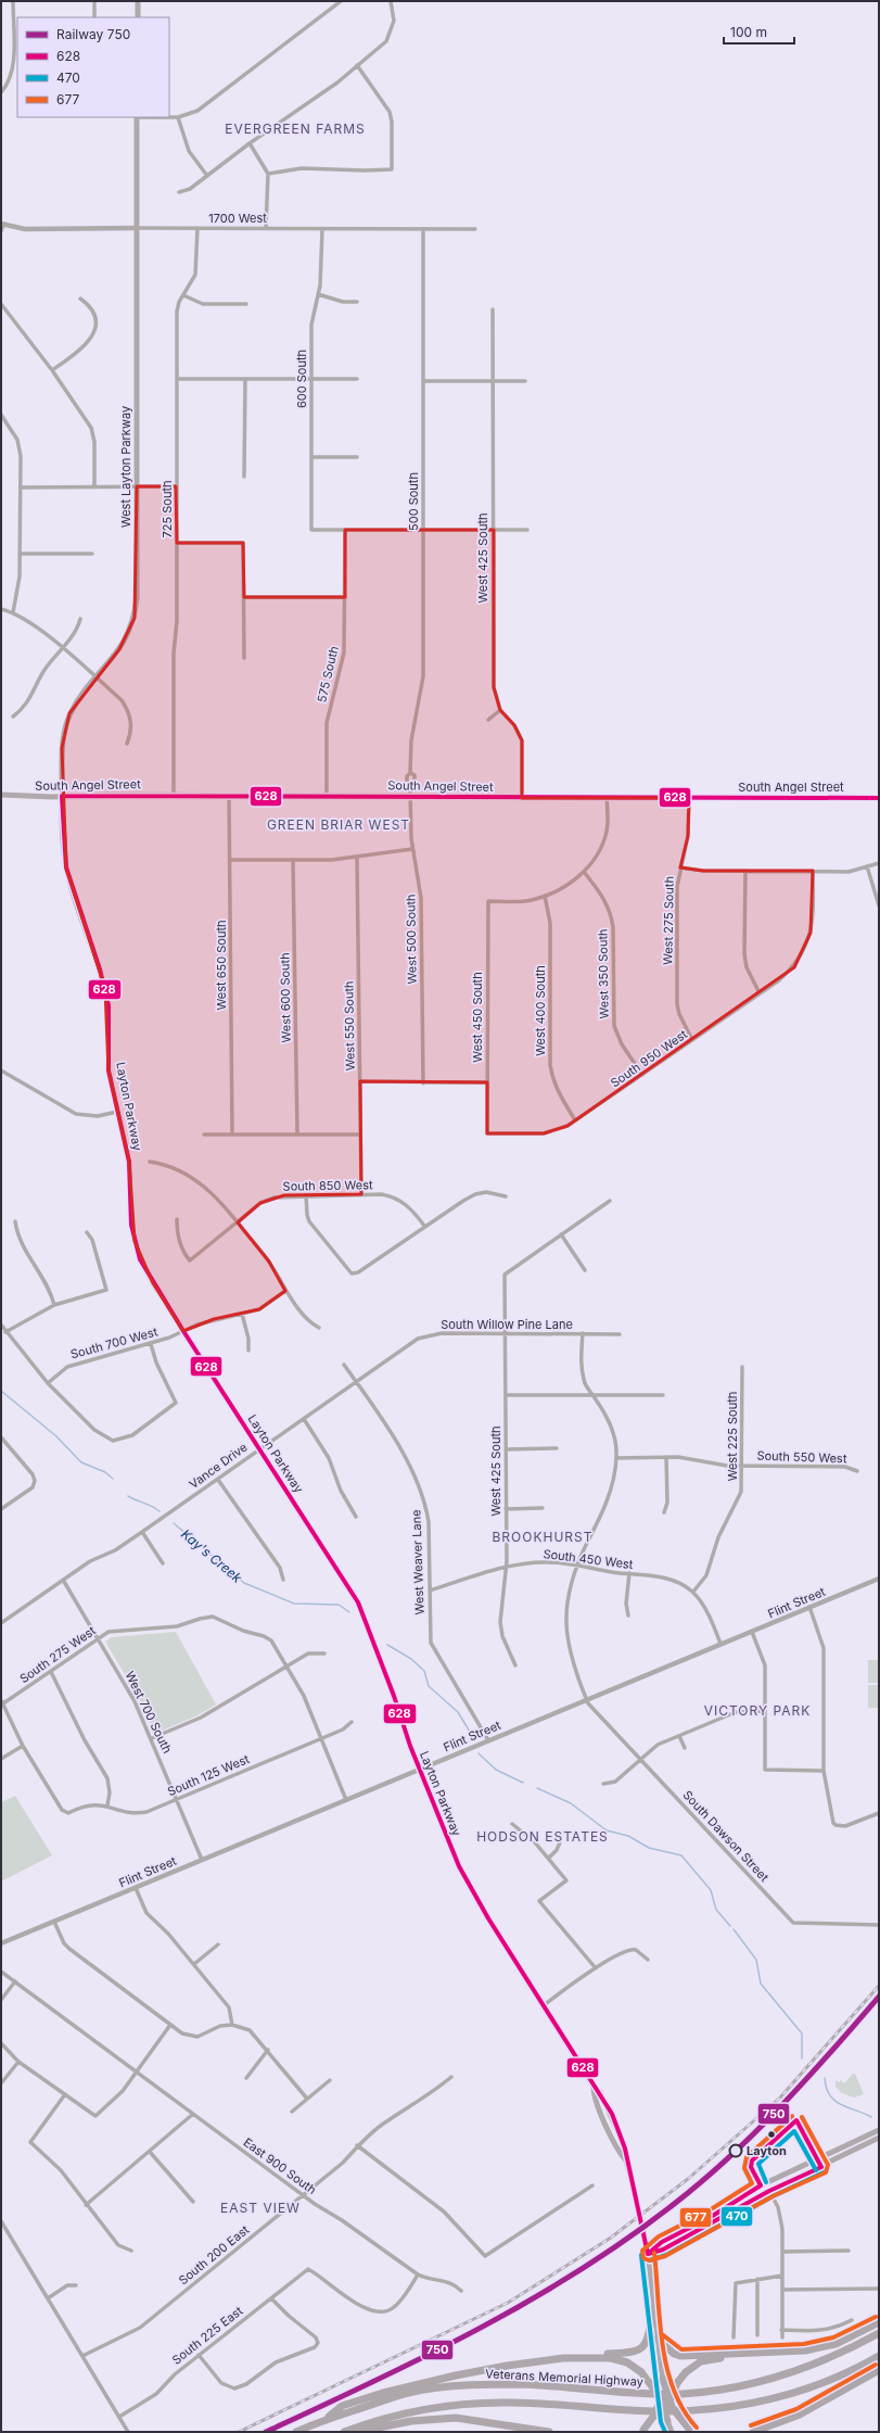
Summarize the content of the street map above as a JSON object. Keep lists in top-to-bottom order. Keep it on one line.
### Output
{"streets":{"highway":["Veterans Memorial Highway"],"main road":["West Layton Parkway","South Angel Street","Layton Parkway"],"street":["1700 West","600 South","500 South","725 South","West 425 South","575 South","West 275 South","West 500 South","West 650 South","West 350 South","West 600 South","West 400 South","West 450 South","West 550 South","South 950 West","South 850 West","South Willow Pine Lane","South 700 West","West 225 South","South 550 West","Vance Drive","South 450 West","West Weaver Lane","Flint Street","South 275 West","West 700 South","South 125 West","South Dawson Street","East 900 South","South 200 East","South 225 East"]},"crossings":[["1700 West","600 South"],["1700 West","West Layton Parkway"],["1700 West","500 South"],["1700 West","725 South"],["600 South","575 South"],["West Layton Parkway","South Angel Street"],["West Layton Parkway","Layton Parkway"],["500 South","South Angel Street"],["500 South","West 500 South"],["725 South","South Angel Street"],["West 425 South","South Angel Street"],["West 425 South","South Willow Pine Lane"],["West 425 South","South 450 West"],["575 South","South Angel Street"],["South Angel Street","West 275 South"],["South Angel Street","West 500 South"],["South Angel Street","West 650 South"],["South Angel Street","Layton Parkway"],["West 275 South","South 950 West"],["West 350 South","South 950 West"],["West 400 South","West 450 South"],["West 400 South","South 950 West"],["West 450 South","South 950 West"],["West 550 South","South 850 West"],["Layton Parkway","South 700 West"],["Layton Parkway","Vance Drive"],["Layton Parkway","Flint Street"],["South Willow Pine Lane","Vance Drive"],["South Willow Pine Lane","West Weaver Lane"],["West 225 South","South 550 West"],["West 225 South","South 450 West"],["Vance Drive","West Weaver Lane"],["Vance Drive","West 700 South"],["South 450 West","West Weaver Lane"],["West Weaver Lane","Flint Street"],["Flint Street","South 275 West"],["Flint Street","West 700 South"],["Flint Street","South Dawson Street"],["South 275 West","West 700 South"],["South 275 West","South 125 West"],["West 700 South","South 125 West"],["East 900 South","South 200 East"],["East 900 South","South 225 East"]],"districts":["EVERGREEN FARMS","GREEN BRIAR WEST","BROOKHURST","VICTORY PARK","HODSON ESTATES","EAST VIEW"],"water":["Kay's Creek"],"places":["Layton"],"lines":["transit line 628","rail line 750","transit line 677","transit line 470"],"legend":["Railway 750","628","470","677"],"scale_bar":"100 m"}
